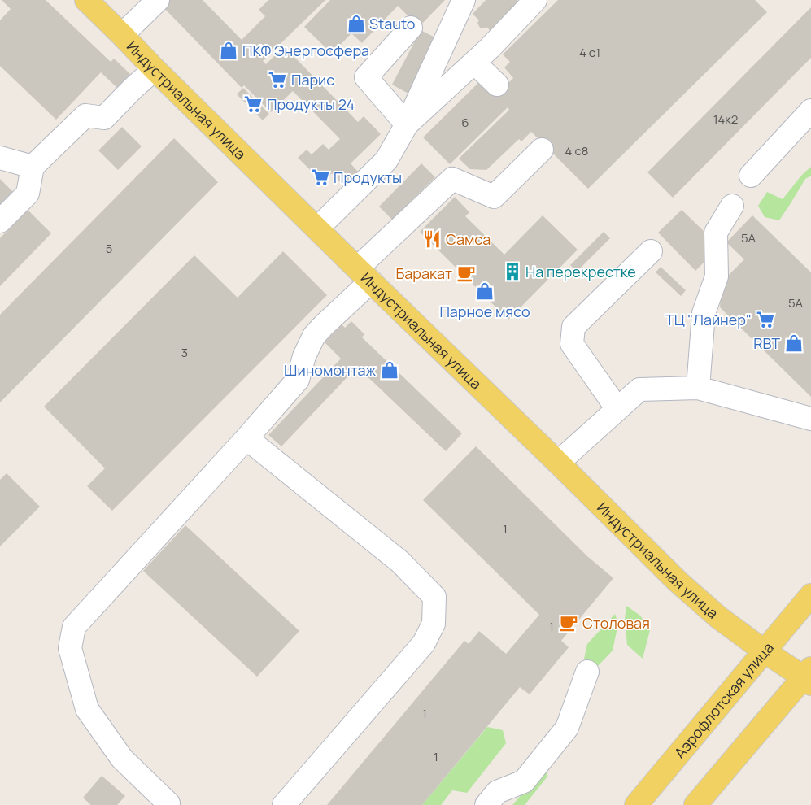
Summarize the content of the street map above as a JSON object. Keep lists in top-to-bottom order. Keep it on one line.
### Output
{"streets":{"main road":["Индустриальная улица","Аэрофлотская улица"]},"crossings":[["Индустриальная улица","Аэрофлотская улица"]],"places":{"shop":["Stauto","ПКФ Энергосфера","Парное мясо","RBT","Шиномонтаж"],"supermarket":["Парис","Продукты 24","Продукты","ТЦ \"Лайнер\""],"restaurant":["Самса"],"building":["На перекрестке"],"cafe":["Баракат","Столовая"]},"house_numbers":["4 с1","14к2","6","4 с8","5А","5","5А","3","1","1","1","1"]}
